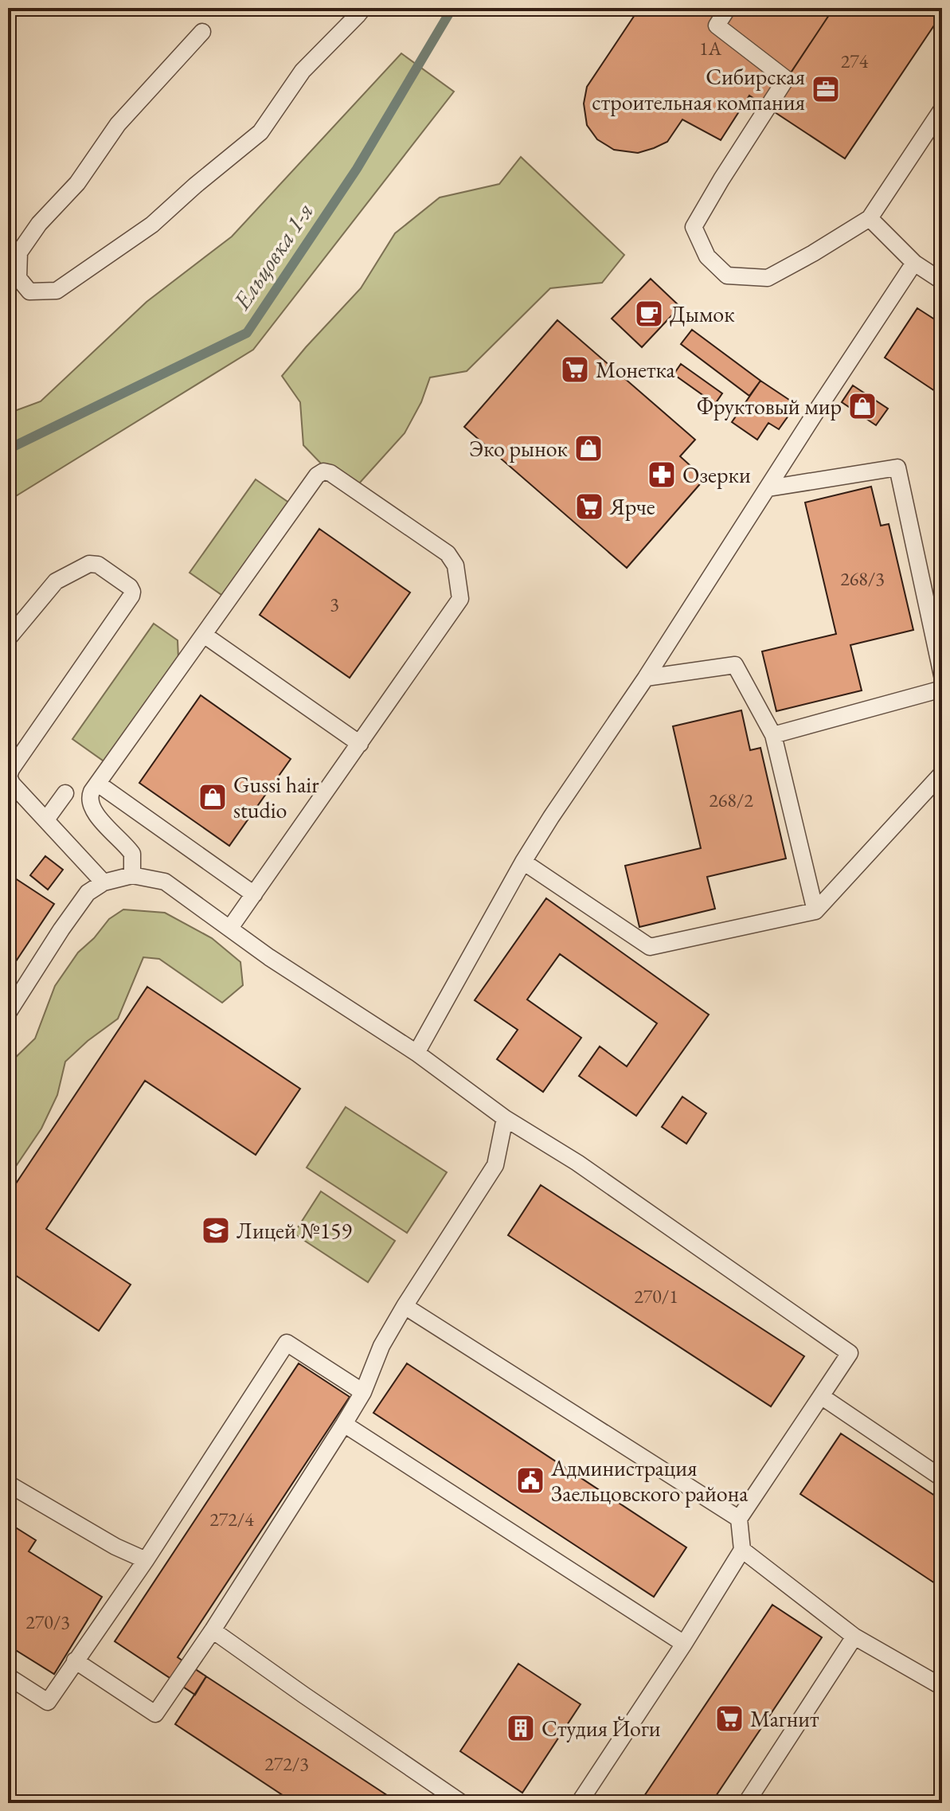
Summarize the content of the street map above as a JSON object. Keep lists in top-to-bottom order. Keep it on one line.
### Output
{"water":["Ельцовка 1-я"],"places":{"office":["Сибирская строительная компания"],"cafe":["Дымок"],"supermarket":["Монетка","Ярче","Магнит"],"shop":["Фруктовый мир","Эко рынок","Gussi hair studio"],"pharmacy":["Озерки"],"school or university":["Лицей №159"],"public building":["Администрация Заельцовского района"],"building":["Студия Йоги"]},"house_numbers":["1А","274","268/3","3","268/2","270/1","272/4","270/3","272/3"]}
